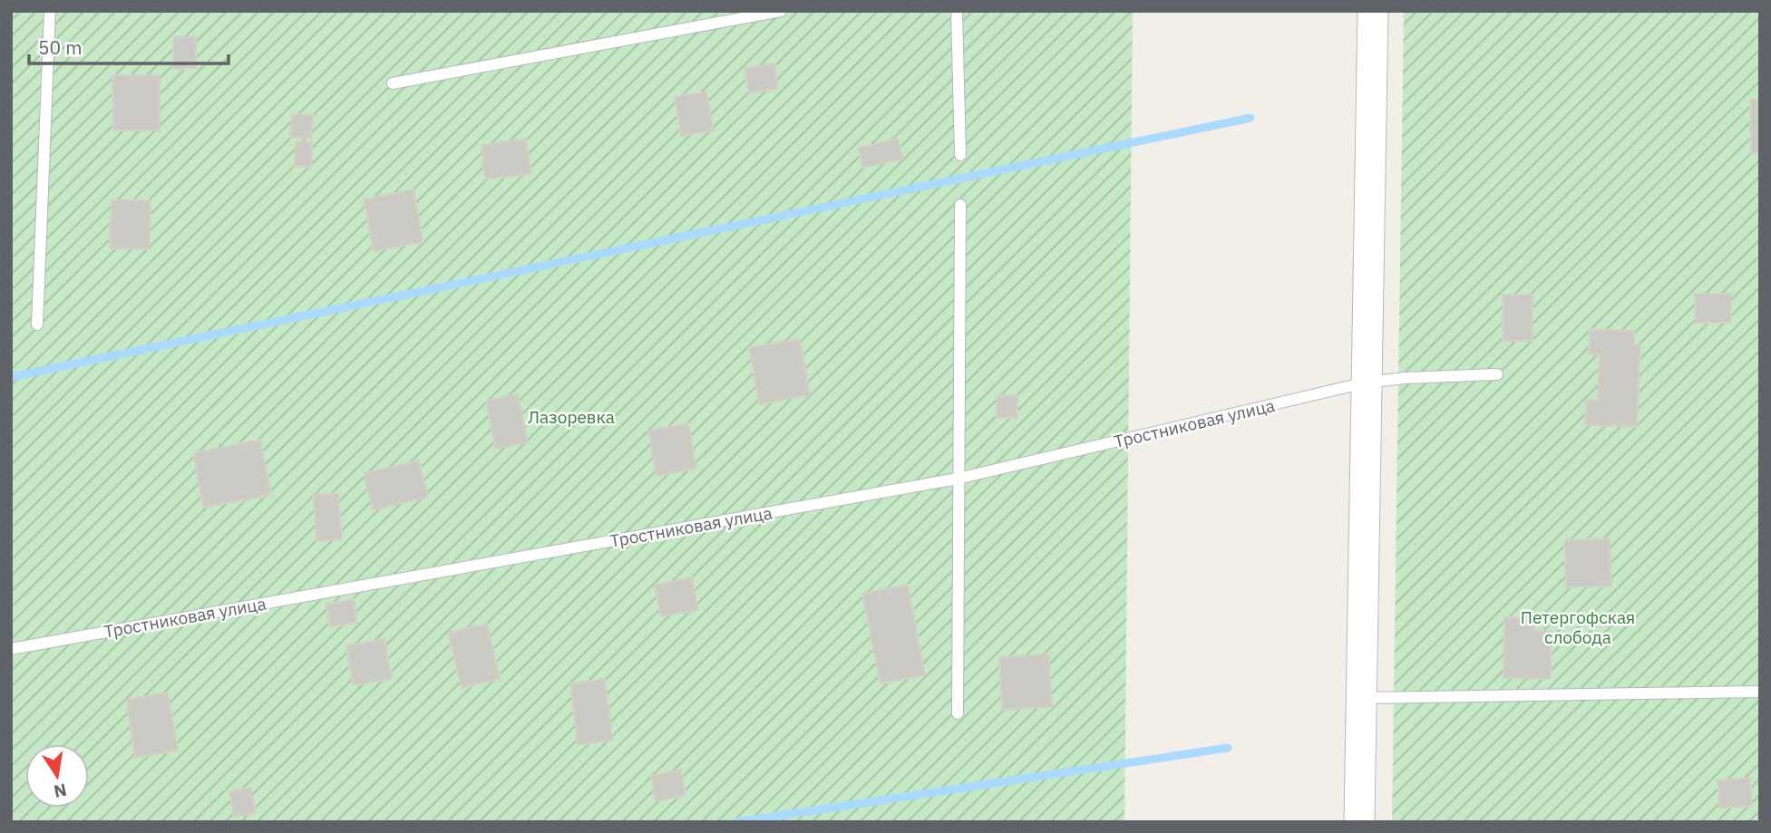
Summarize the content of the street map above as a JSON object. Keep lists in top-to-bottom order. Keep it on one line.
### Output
{"streets":{"lane":["Тростниковая улица"]},"parks":["Лазоревка","Петергофская слобода"],"scale_bar":"50 m","north":"bottom"}
